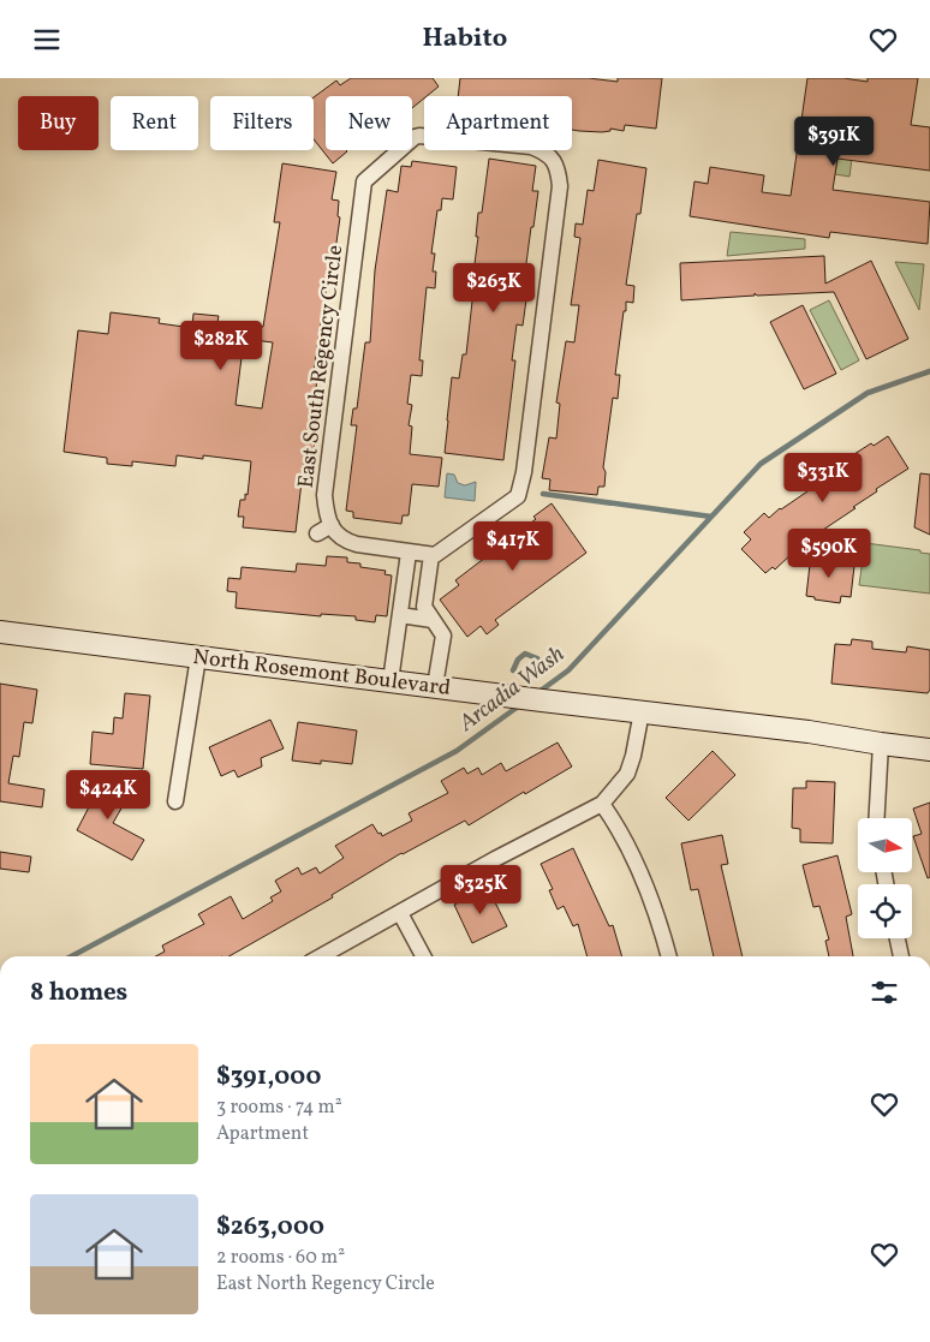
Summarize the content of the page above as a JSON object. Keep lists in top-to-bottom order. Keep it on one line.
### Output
{"streets":{"street":["East South Regency Circle","North Rosemont Boulevard"]},"water":["Arcadia Wash"],"north":"right","page":{"header":"Habito","chip":["Buy","Rent","Filters","New","Apartment"],"price":["$391K","$263K","$282K","$331K","$417K","$590K","$424K","$325K"],"heading":"8 homes","list":[{"name":"$391,000","note":"3 rooms · 74 m² · Apartment"},{"name":"$263,000","note":"2 rooms · 60 m² · East North Regency Circle"}]}}
